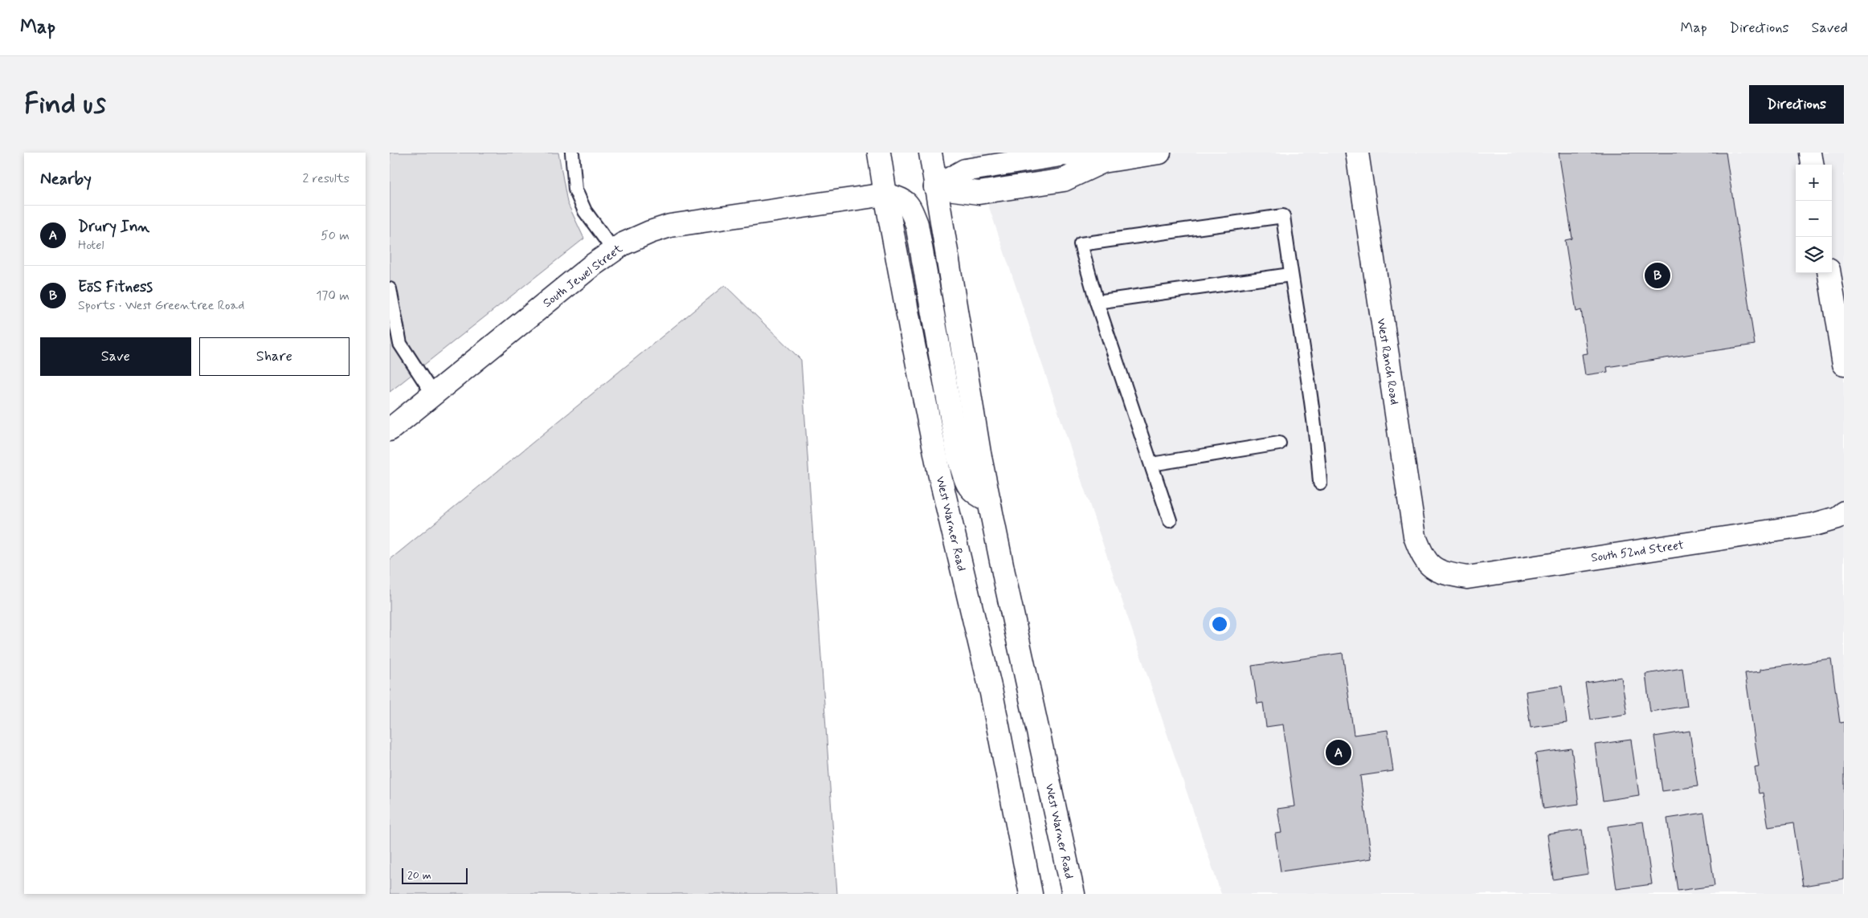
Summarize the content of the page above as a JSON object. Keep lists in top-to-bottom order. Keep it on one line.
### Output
{"streets":{"main road":["South Jewel Street","West Ranch Road","West Warner Road","South 52nd Street"]},"crossings":[["South Jewel Street","West Warner Road"],["West Ranch Road","South 52nd Street"]],"scale_bar":"20 m","page":{"header":"Map","nav":["Map","Directions","Saved"],"buttons":["Directions",["Save","Share"]],"title":"Find us","heading":["Nearby","2 results"],"map_buttons":["+","−"],"list":[{"mark":"A","name":"Drury Inn","note":"Hotel","value":"50 m"},{"mark":"B","name":"EōS Fitness","note":"Sports · West Greentree Road","value":"170 m"}],"pins":["B","A"],"scale":"20 m"}}
